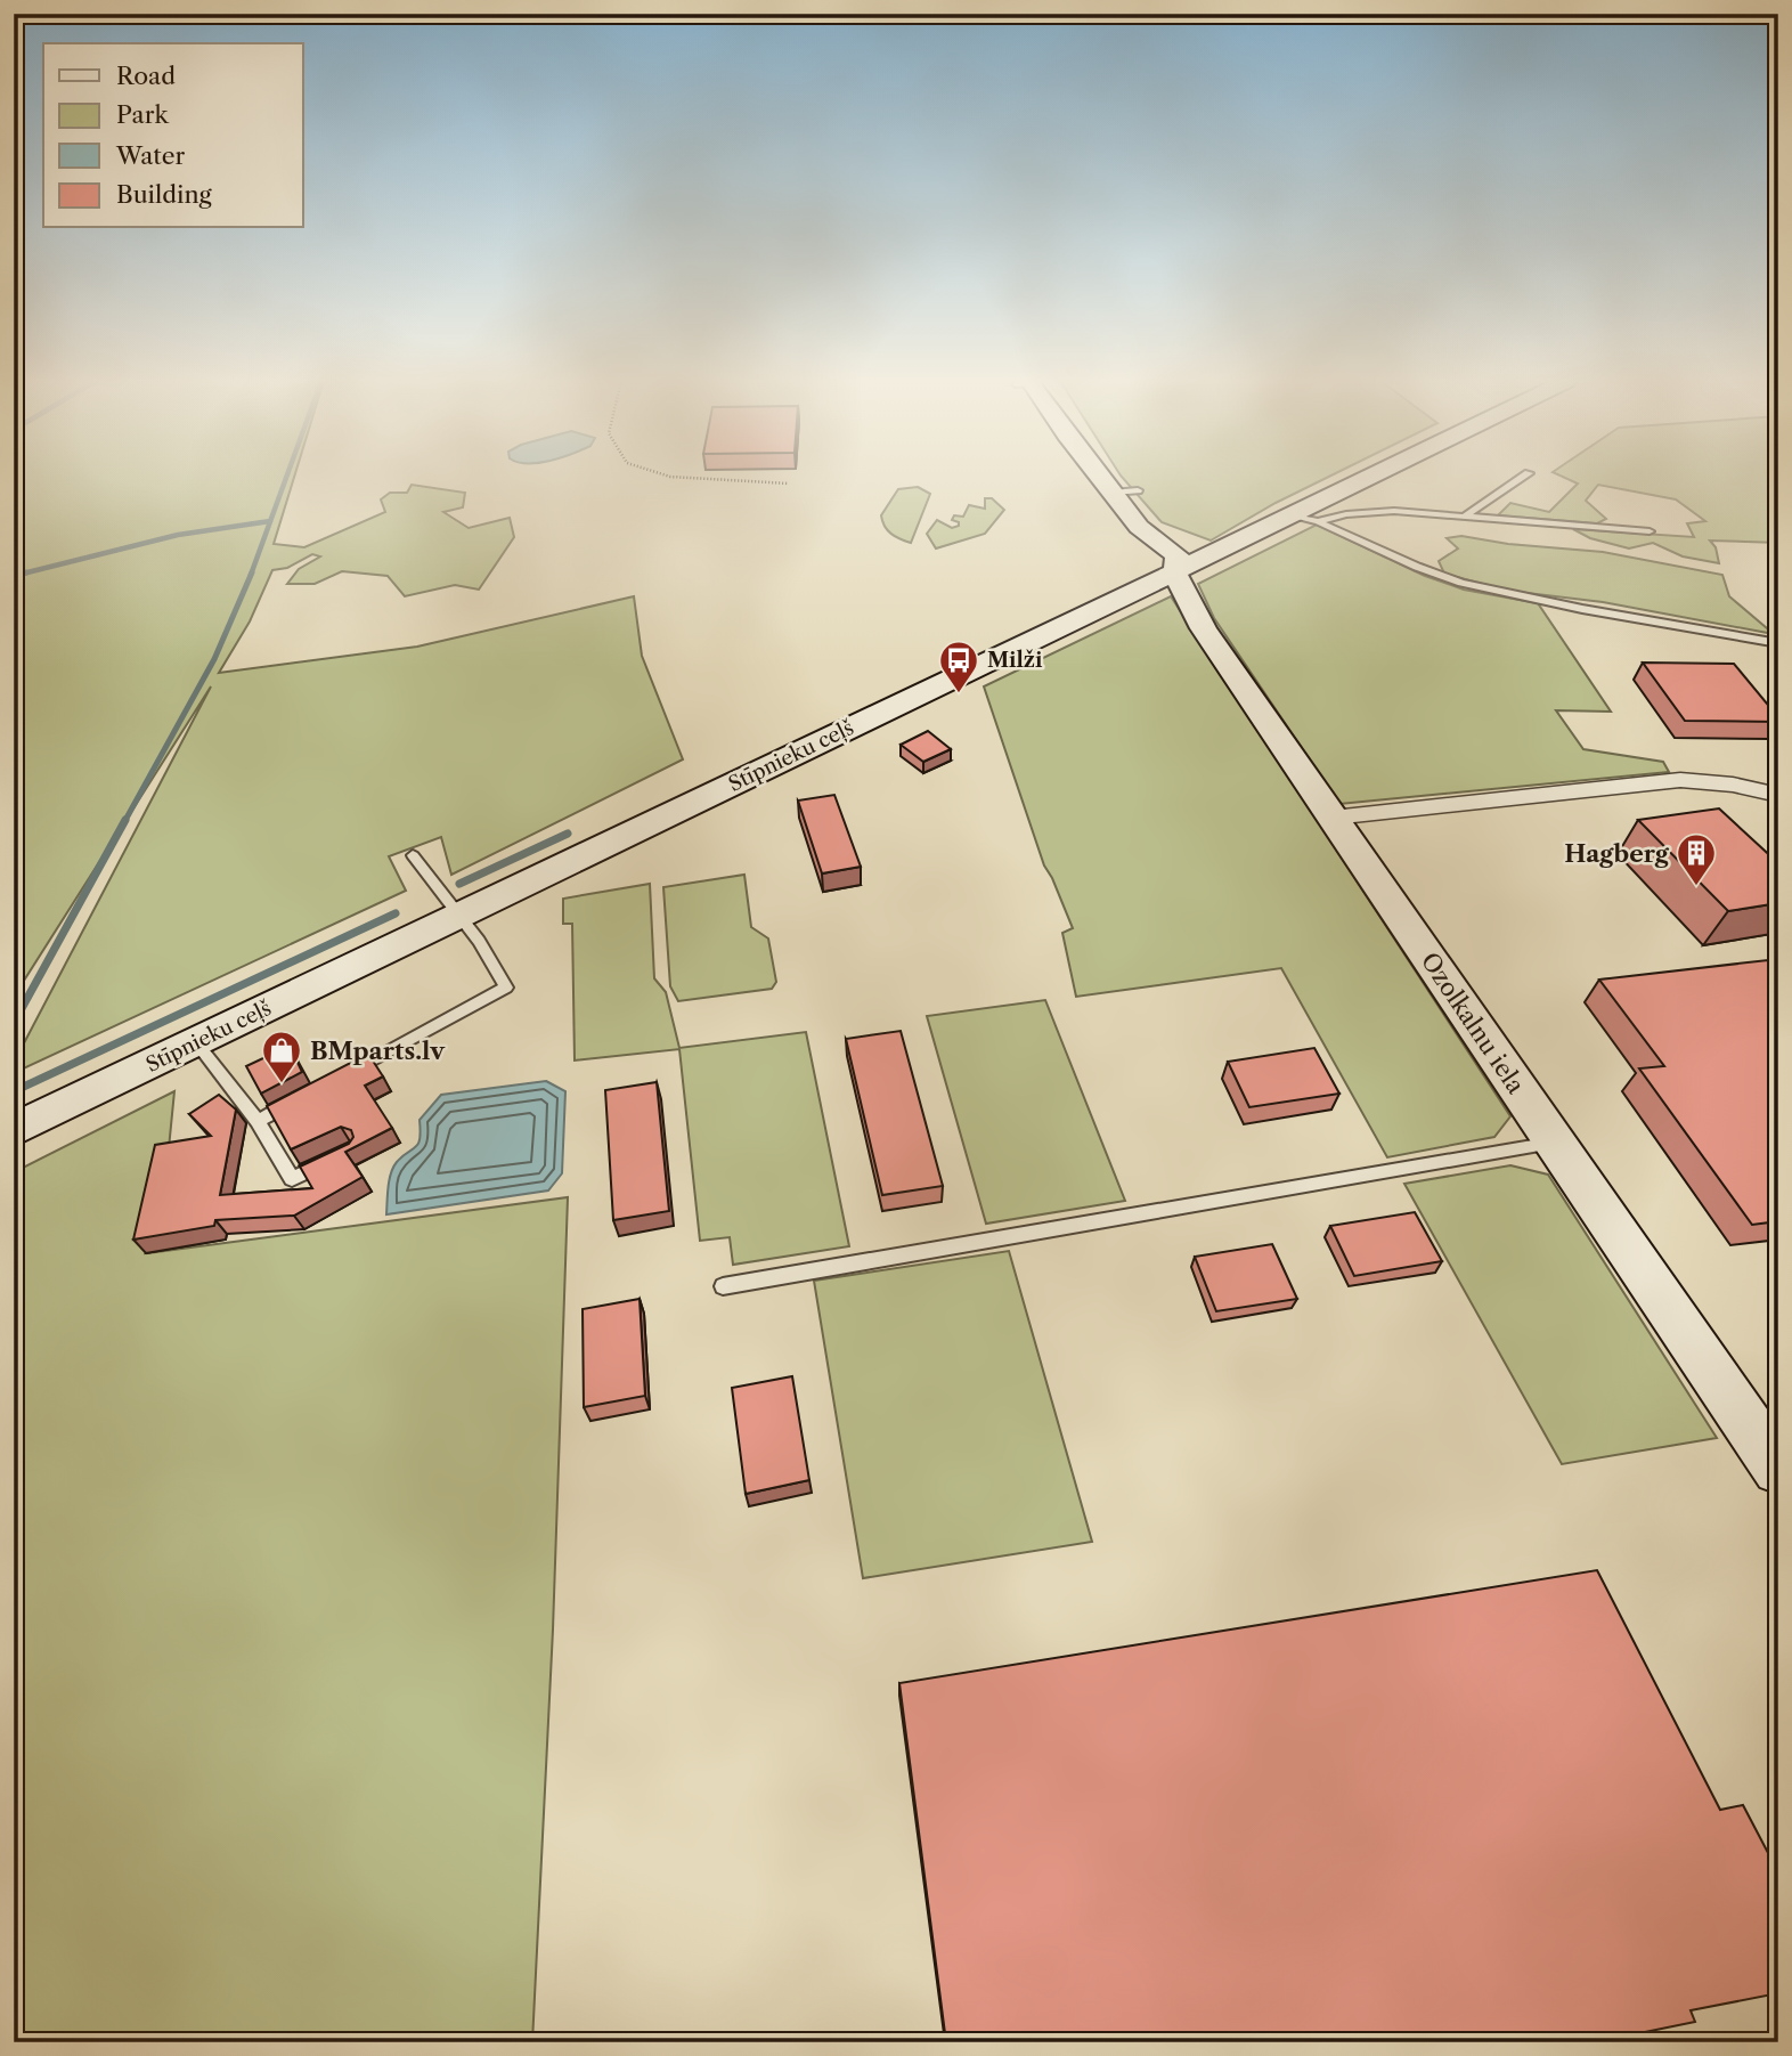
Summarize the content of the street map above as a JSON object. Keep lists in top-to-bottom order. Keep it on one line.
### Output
{"streets":{"main road":["Stīpnieku ceļš","Ozolkalnu iela"]},"crossings":[["Stīpnieku ceļš","Ozolkalnu iela"]],"places":{"bus stop":["Milži"],"building":["Hagberg"],"shop":["BMparts.lv"]},"legend":["Road","Park","Water","Building"]}
